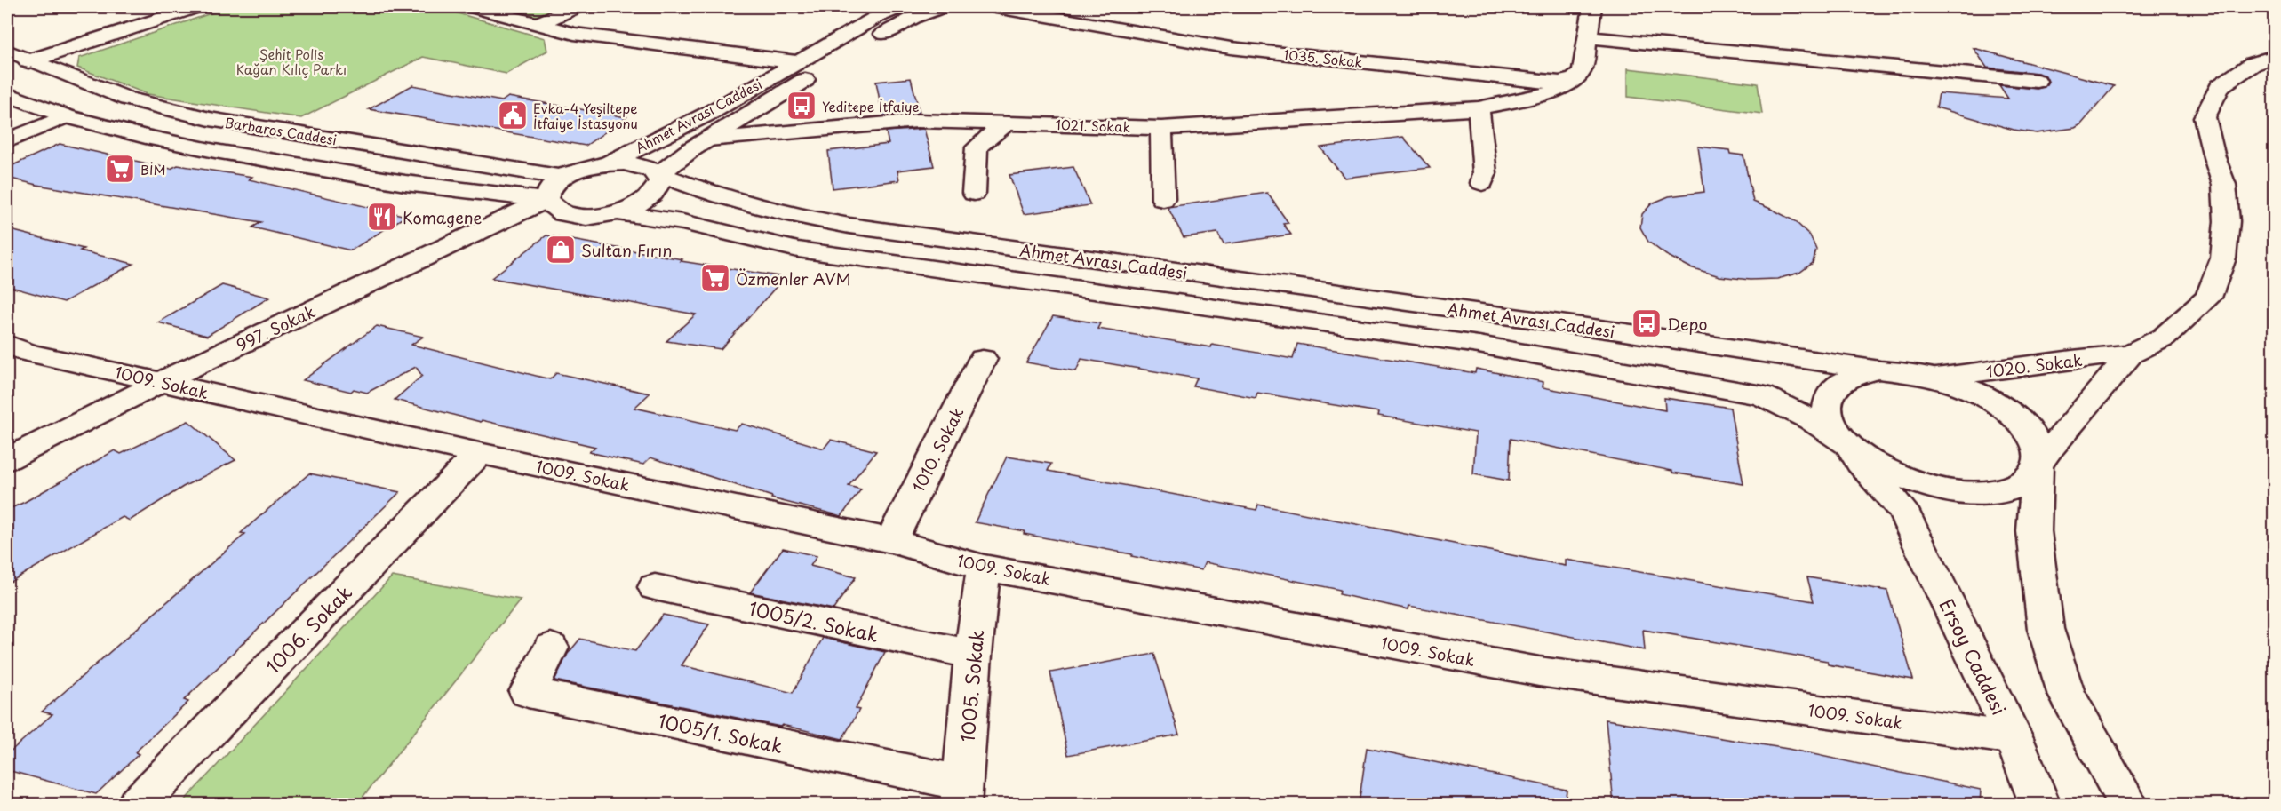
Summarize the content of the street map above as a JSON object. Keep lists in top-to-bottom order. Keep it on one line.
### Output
{"streets":{"street":["1035. Sokak","Ahmet Avrası Caddesi","1021. Sokak","Barbaros Caddesi","997. Sokak","1020. Sokak","1009. Sokak","1010. Sokak","1005/2. Sokak","1006. Sokak","Ersoy Caddesi","1005. Sokak","1005/1. Sokak"]},"crossings":[["1035. Sokak","1021. Sokak"],["Ahmet Avrası Caddesi","1021. Sokak"],["Ahmet Avrası Caddesi","1020. Sokak"],["Ahmet Avrası Caddesi","Ersoy Caddesi"],["Barbaros Caddesi","997. Sokak"],["997. Sokak","1009. Sokak"],["1009. Sokak","1010. Sokak"],["1009. Sokak","1006. Sokak"],["1009. Sokak","Ersoy Caddesi"],["1009. Sokak","1005. Sokak"],["1005/2. Sokak","1005. Sokak"],["1005. Sokak","1005/1. Sokak"]],"parks":["Şehit Polis Kağan Kılıç Parkı"],"places":{"bus stop":["Yeditepe İtfaiye","Depo"],"public building":["Evka-4 Yeşiltepe İtfaiye İstasyonu"],"supermarket":["BİM","Özmenler AVM"],"restaurant":["Komagene"],"shop":["Sultan Fırın"]}}
